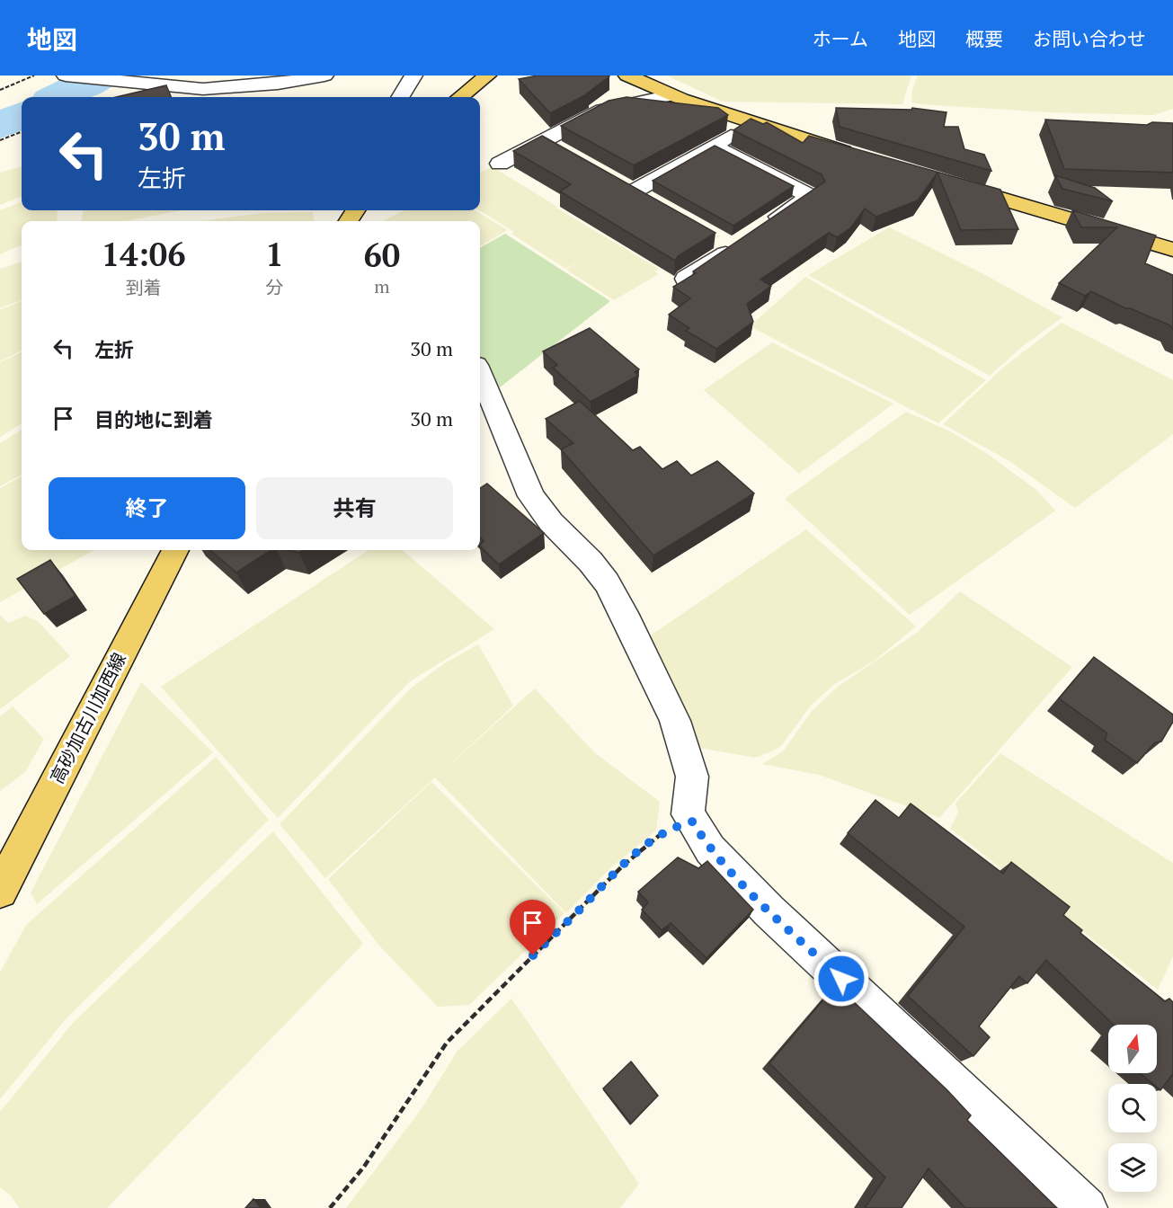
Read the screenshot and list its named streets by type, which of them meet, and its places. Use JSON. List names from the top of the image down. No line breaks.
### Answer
{"streets":{"main road":["高砂加古川加西線"]},"north":"top","page":{"header":"地図","nav":["ホーム","地図","概要","お問い合わせ"],"turn":["30 m","左折"],"eta":["14:06","到着","1","分","60","m"],"list":[{"name":"左折","value":"30 m"},{"name":"目的地に到着","value":"30 m"}],"buttons":["終了","共有"]}}
